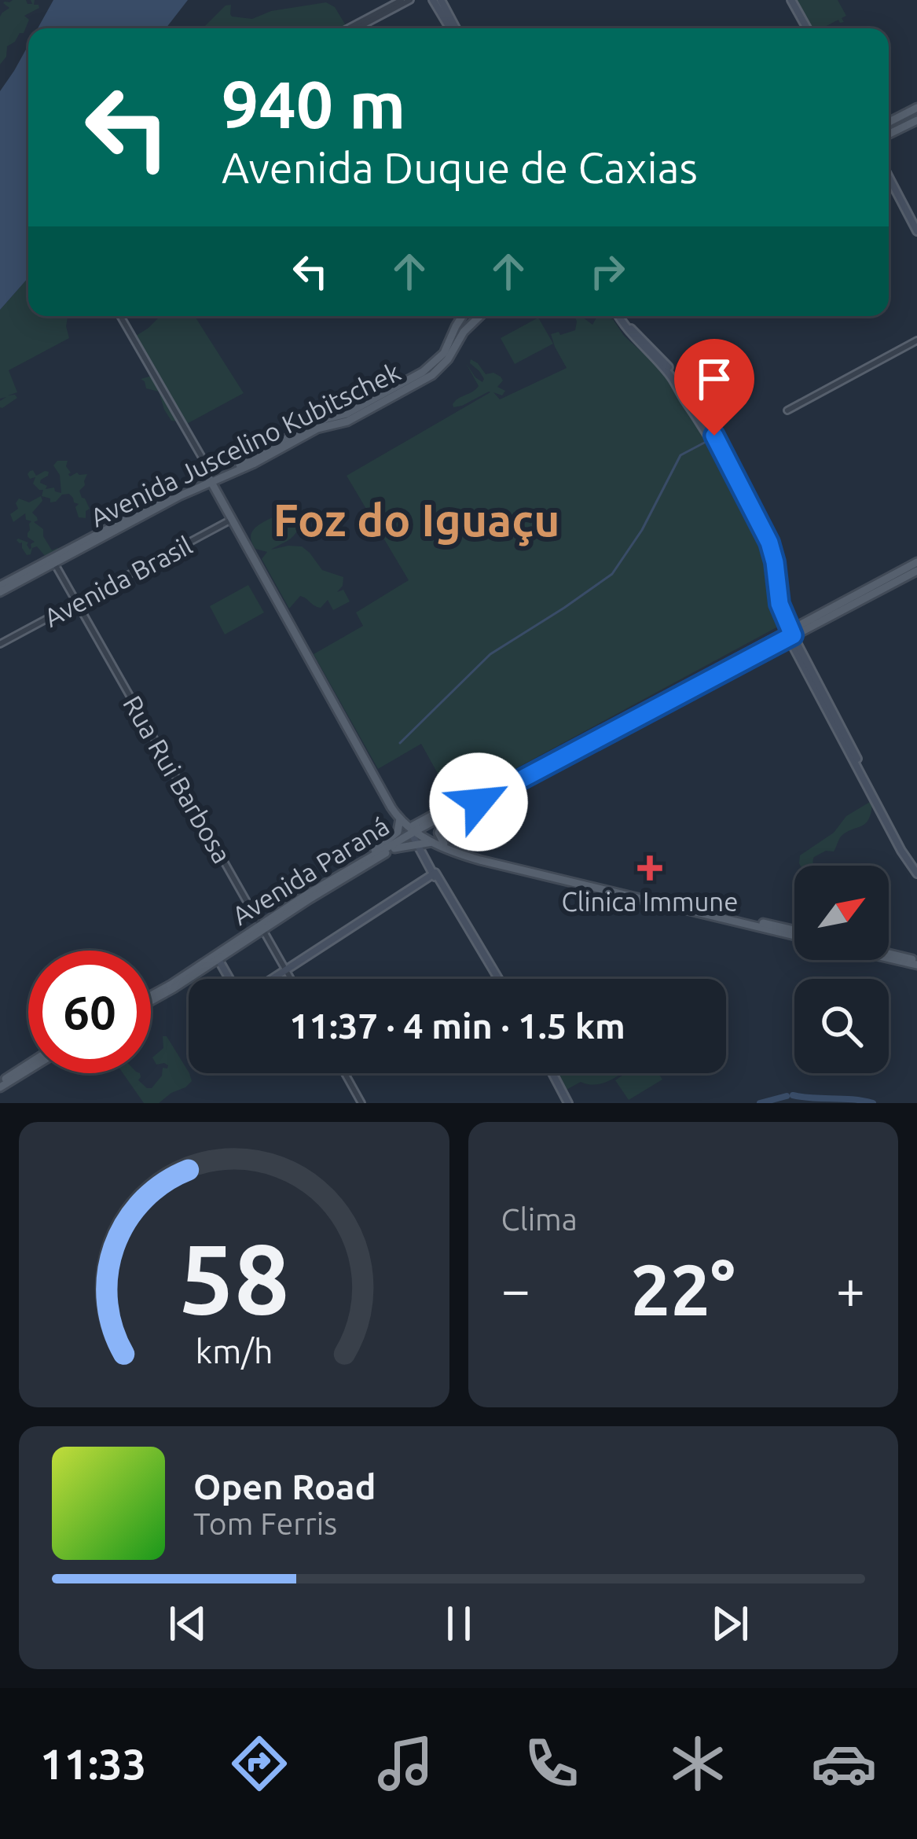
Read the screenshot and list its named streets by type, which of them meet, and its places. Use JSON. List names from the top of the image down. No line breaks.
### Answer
{"streets":{"main road":["Avenida Juscelino Kubitschek","Avenida Paraná"],"street":["Avenida Brasil","Rua Rui Barbosa"]},"crossings":[["Avenida Juscelino Kubitschek","Rua Rui Barbosa"],["Avenida Brasil","Rua Rui Barbosa"],["Rua Rui Barbosa","Avenida Paraná"]],"districts":["Foz do Iguaçu"],"places":{"health":["Clinica Immune"]},"north":"top right","page":{"turn":["940 m","Avenida Duque de Caxias"],"limit":"60","trip":"11:37 · 4 min · 1.5 km","tile":"Clima","heat":["−","22°","+"],"song":["Open Road","Tom Ferris"],"tabs":"11:33","gauge":["58","km/h"]}}
